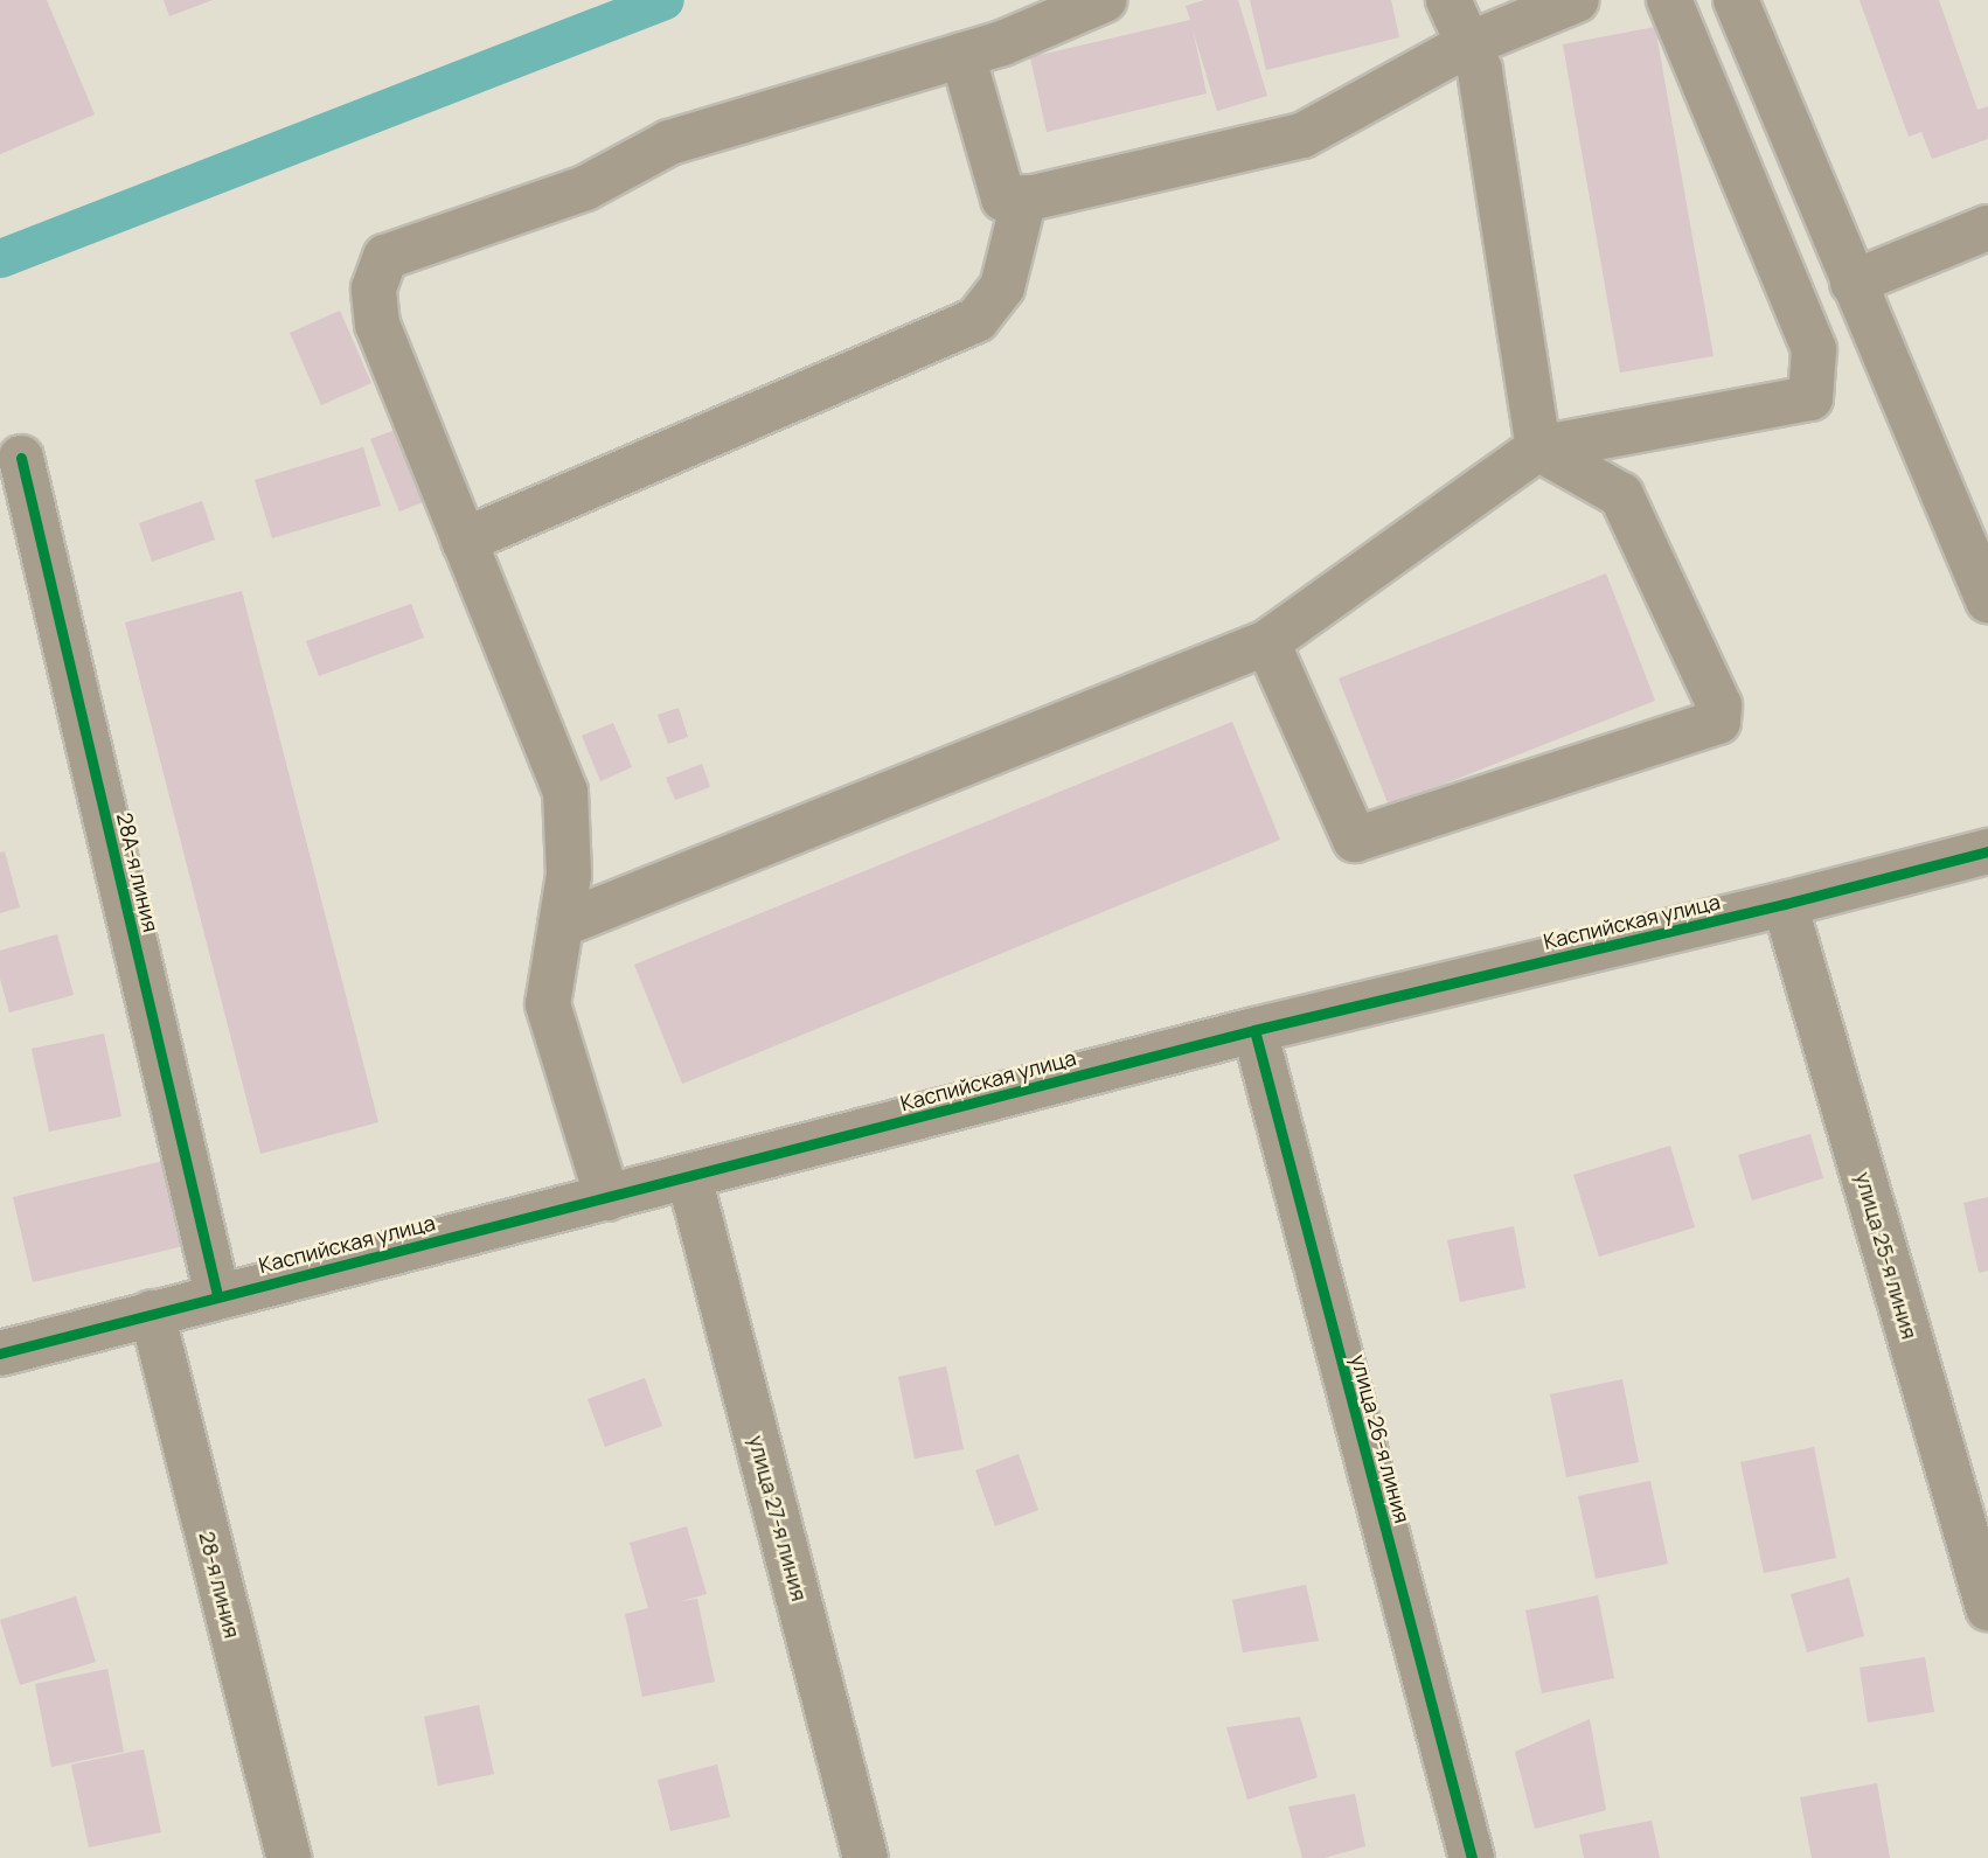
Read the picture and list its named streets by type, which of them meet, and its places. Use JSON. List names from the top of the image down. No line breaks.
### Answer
{"streets":{"street":["28А-я линия","Каспийская улица","улица 25-я линия","улица 26-я линия","улица 27-я линия","28-я линия"]},"crossings":[["28А-я линия","Каспийская улица"],["Каспийская улица","улица 25-я линия"],["Каспийская улица","улица 26-я линия"],["Каспийская улица","улица 27-я линия"],["Каспийская улица","28-я линия"]]}
